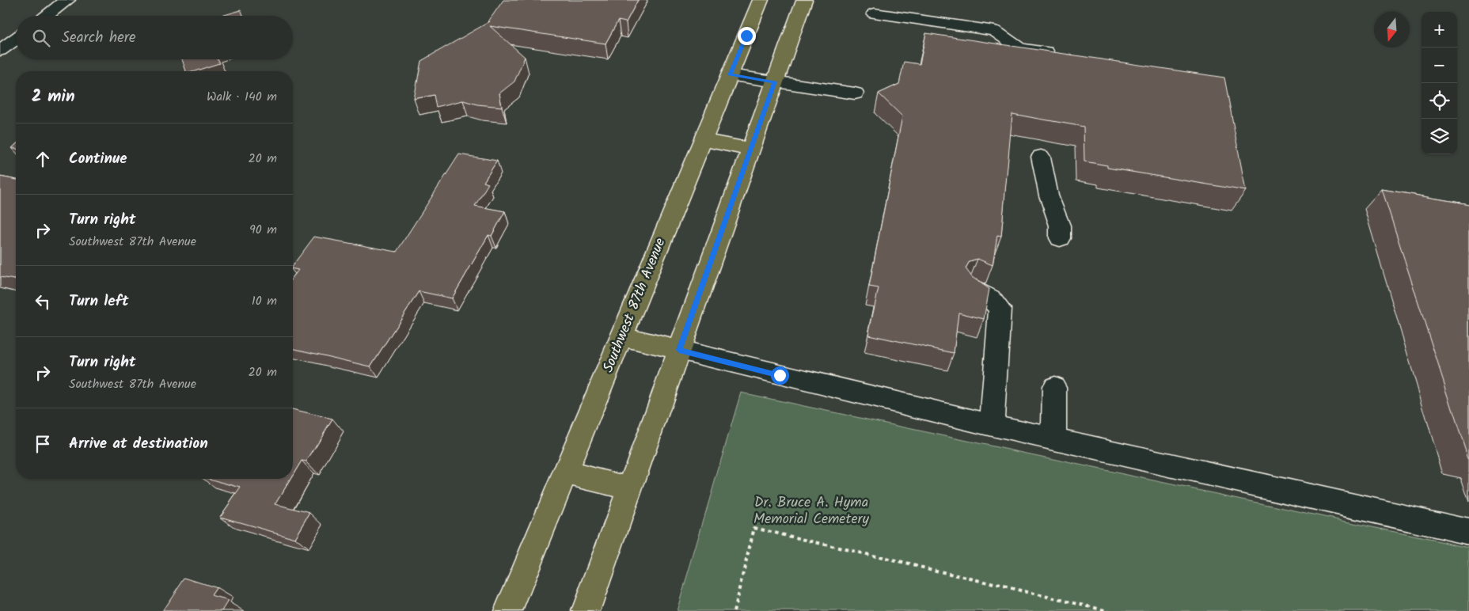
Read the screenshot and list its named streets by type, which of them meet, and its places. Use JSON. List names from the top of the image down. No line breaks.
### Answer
{"streets":{"main road":["Southwest 87th Avenue"]},"parks":["Dr. Bruce A. Hyma Memorial Cemetery"],"north":"bottom","page":{"map_buttons":["+","−"],"search":"Search here","heading":["2 min","Walk · 140 m"],"list":[["Continue","20 m"],["Turn right","Southwest 87th Avenue","90 m"],["Turn left","10 m"],["Turn right","Southwest 87th Avenue","20 m"],"Arrive at destination"]}}
